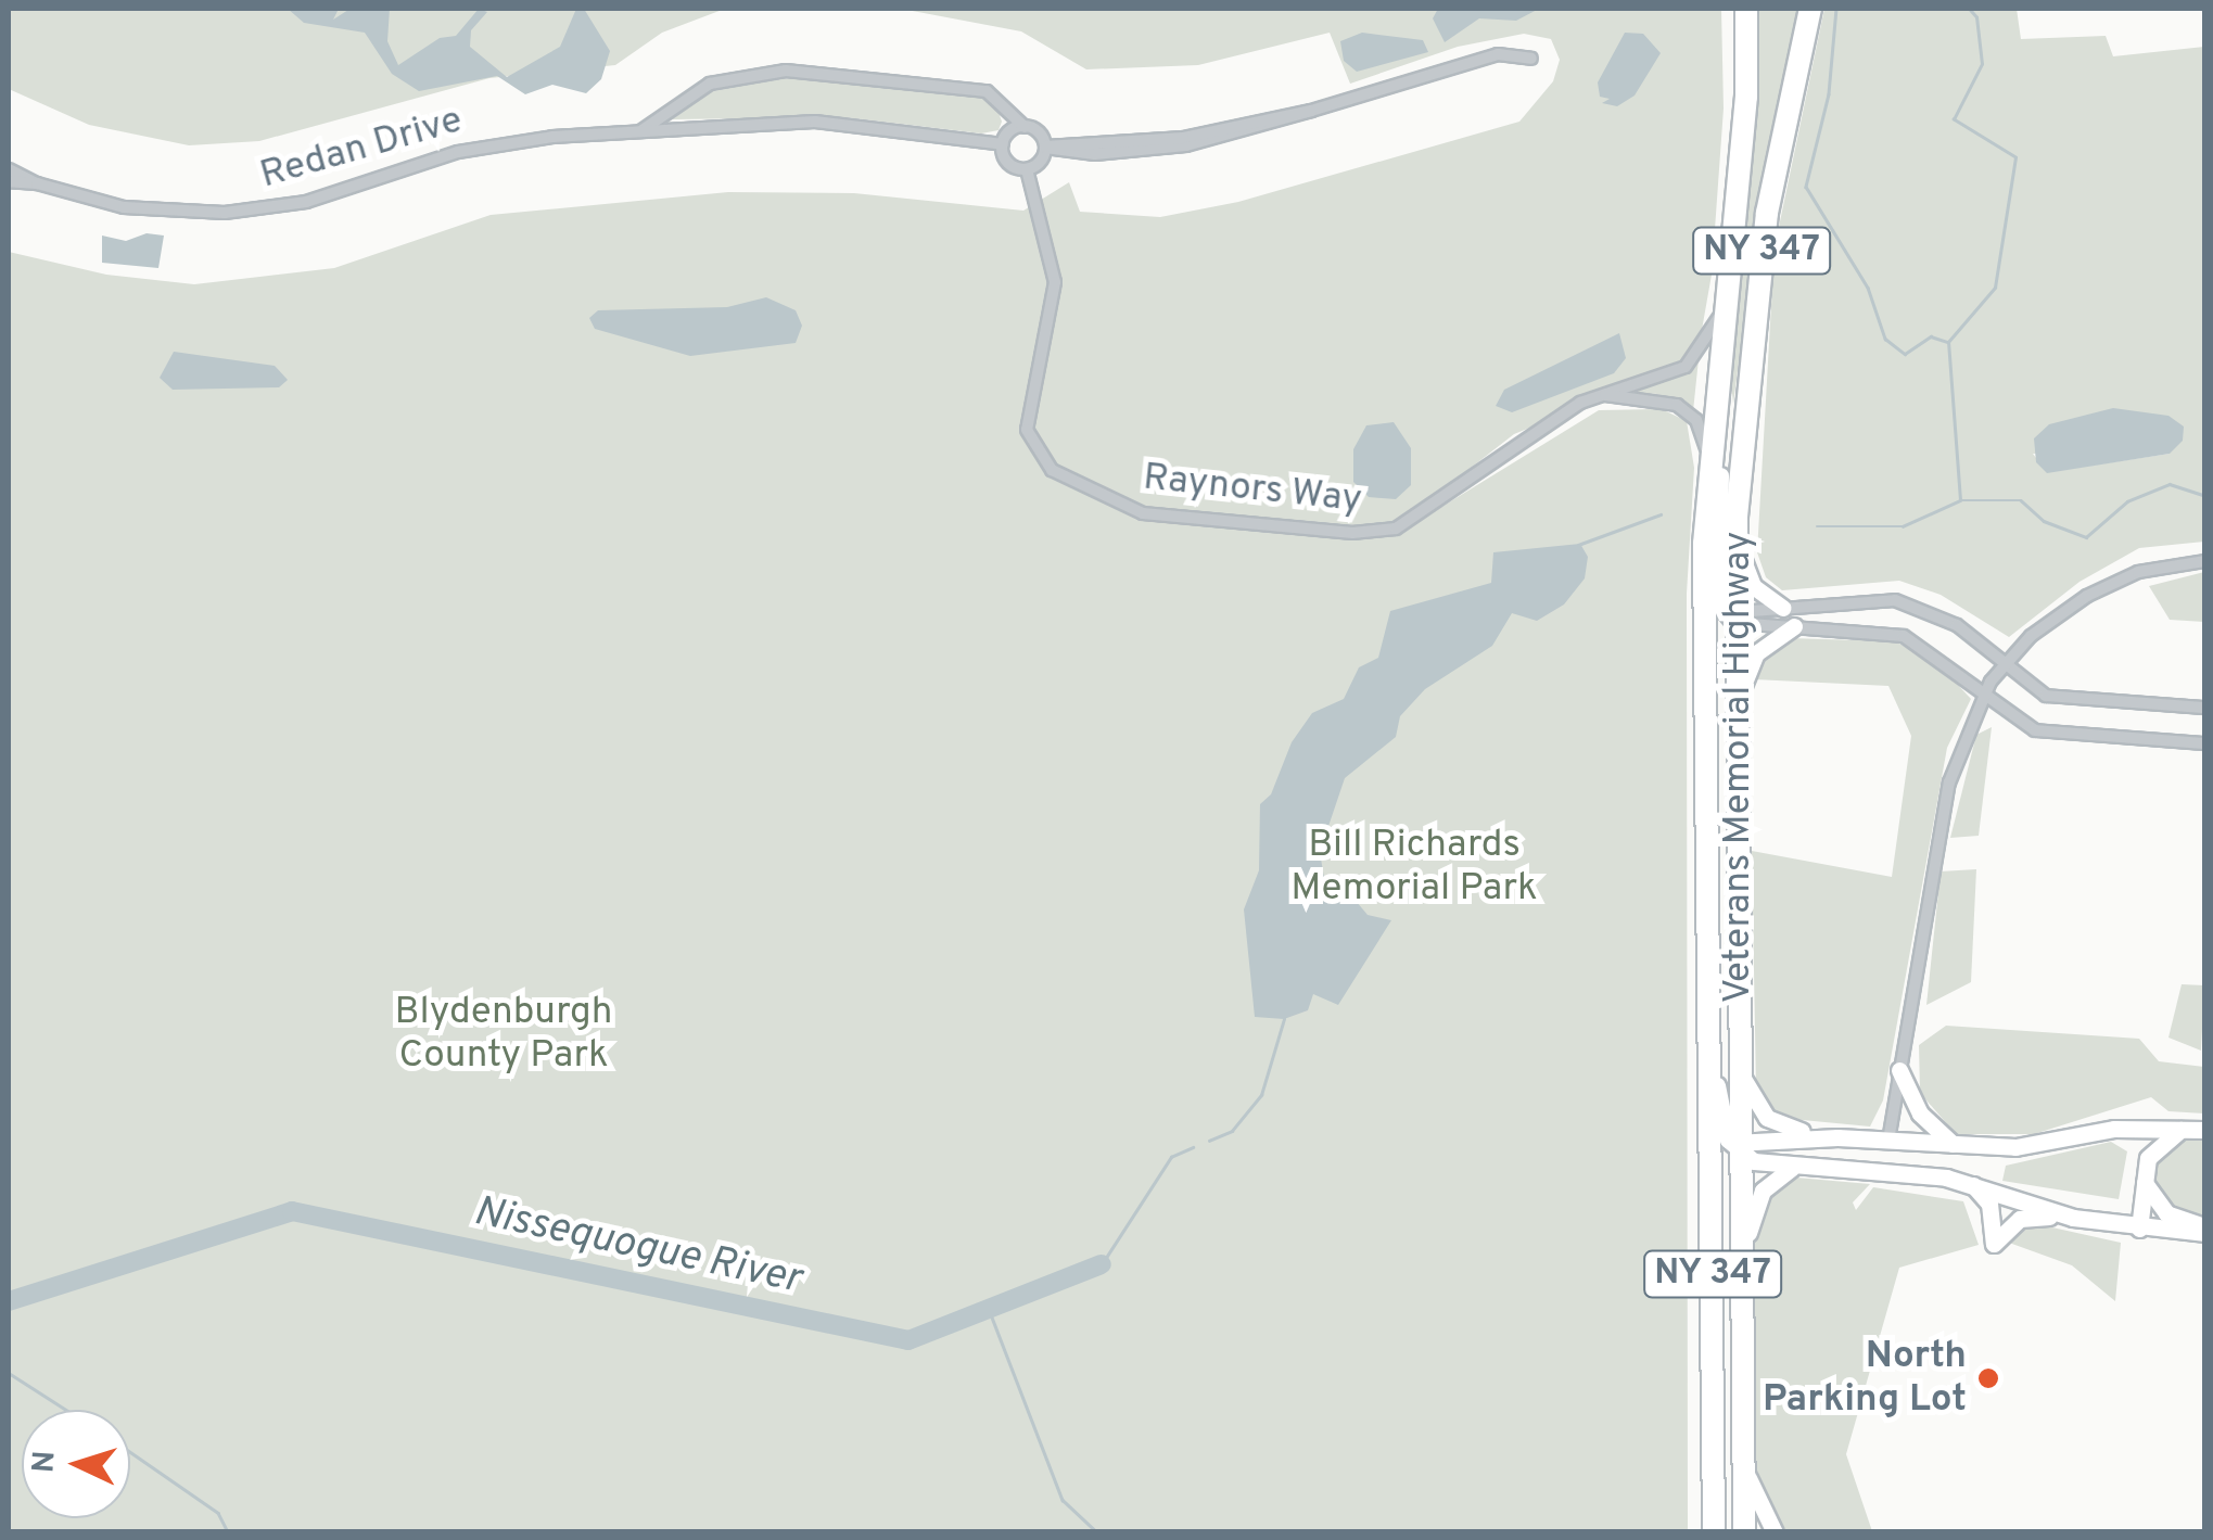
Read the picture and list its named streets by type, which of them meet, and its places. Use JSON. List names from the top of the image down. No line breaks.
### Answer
{"streets":{"highway":["NY 347","Veterans Memorial Highway"],"street":["Redan Drive","Raynors Way"]},"crossings":[["Redan Drive","Raynors Way"],["NY 347","Veterans Memorial Highway"],["Raynors Way","Veterans Memorial Highway"]],"water":["Nissequogue River"],"parks":["Bill Richards Memorial Park","Blydenburgh County Park"],"places":["North Parking Lot"],"north":"left"}
